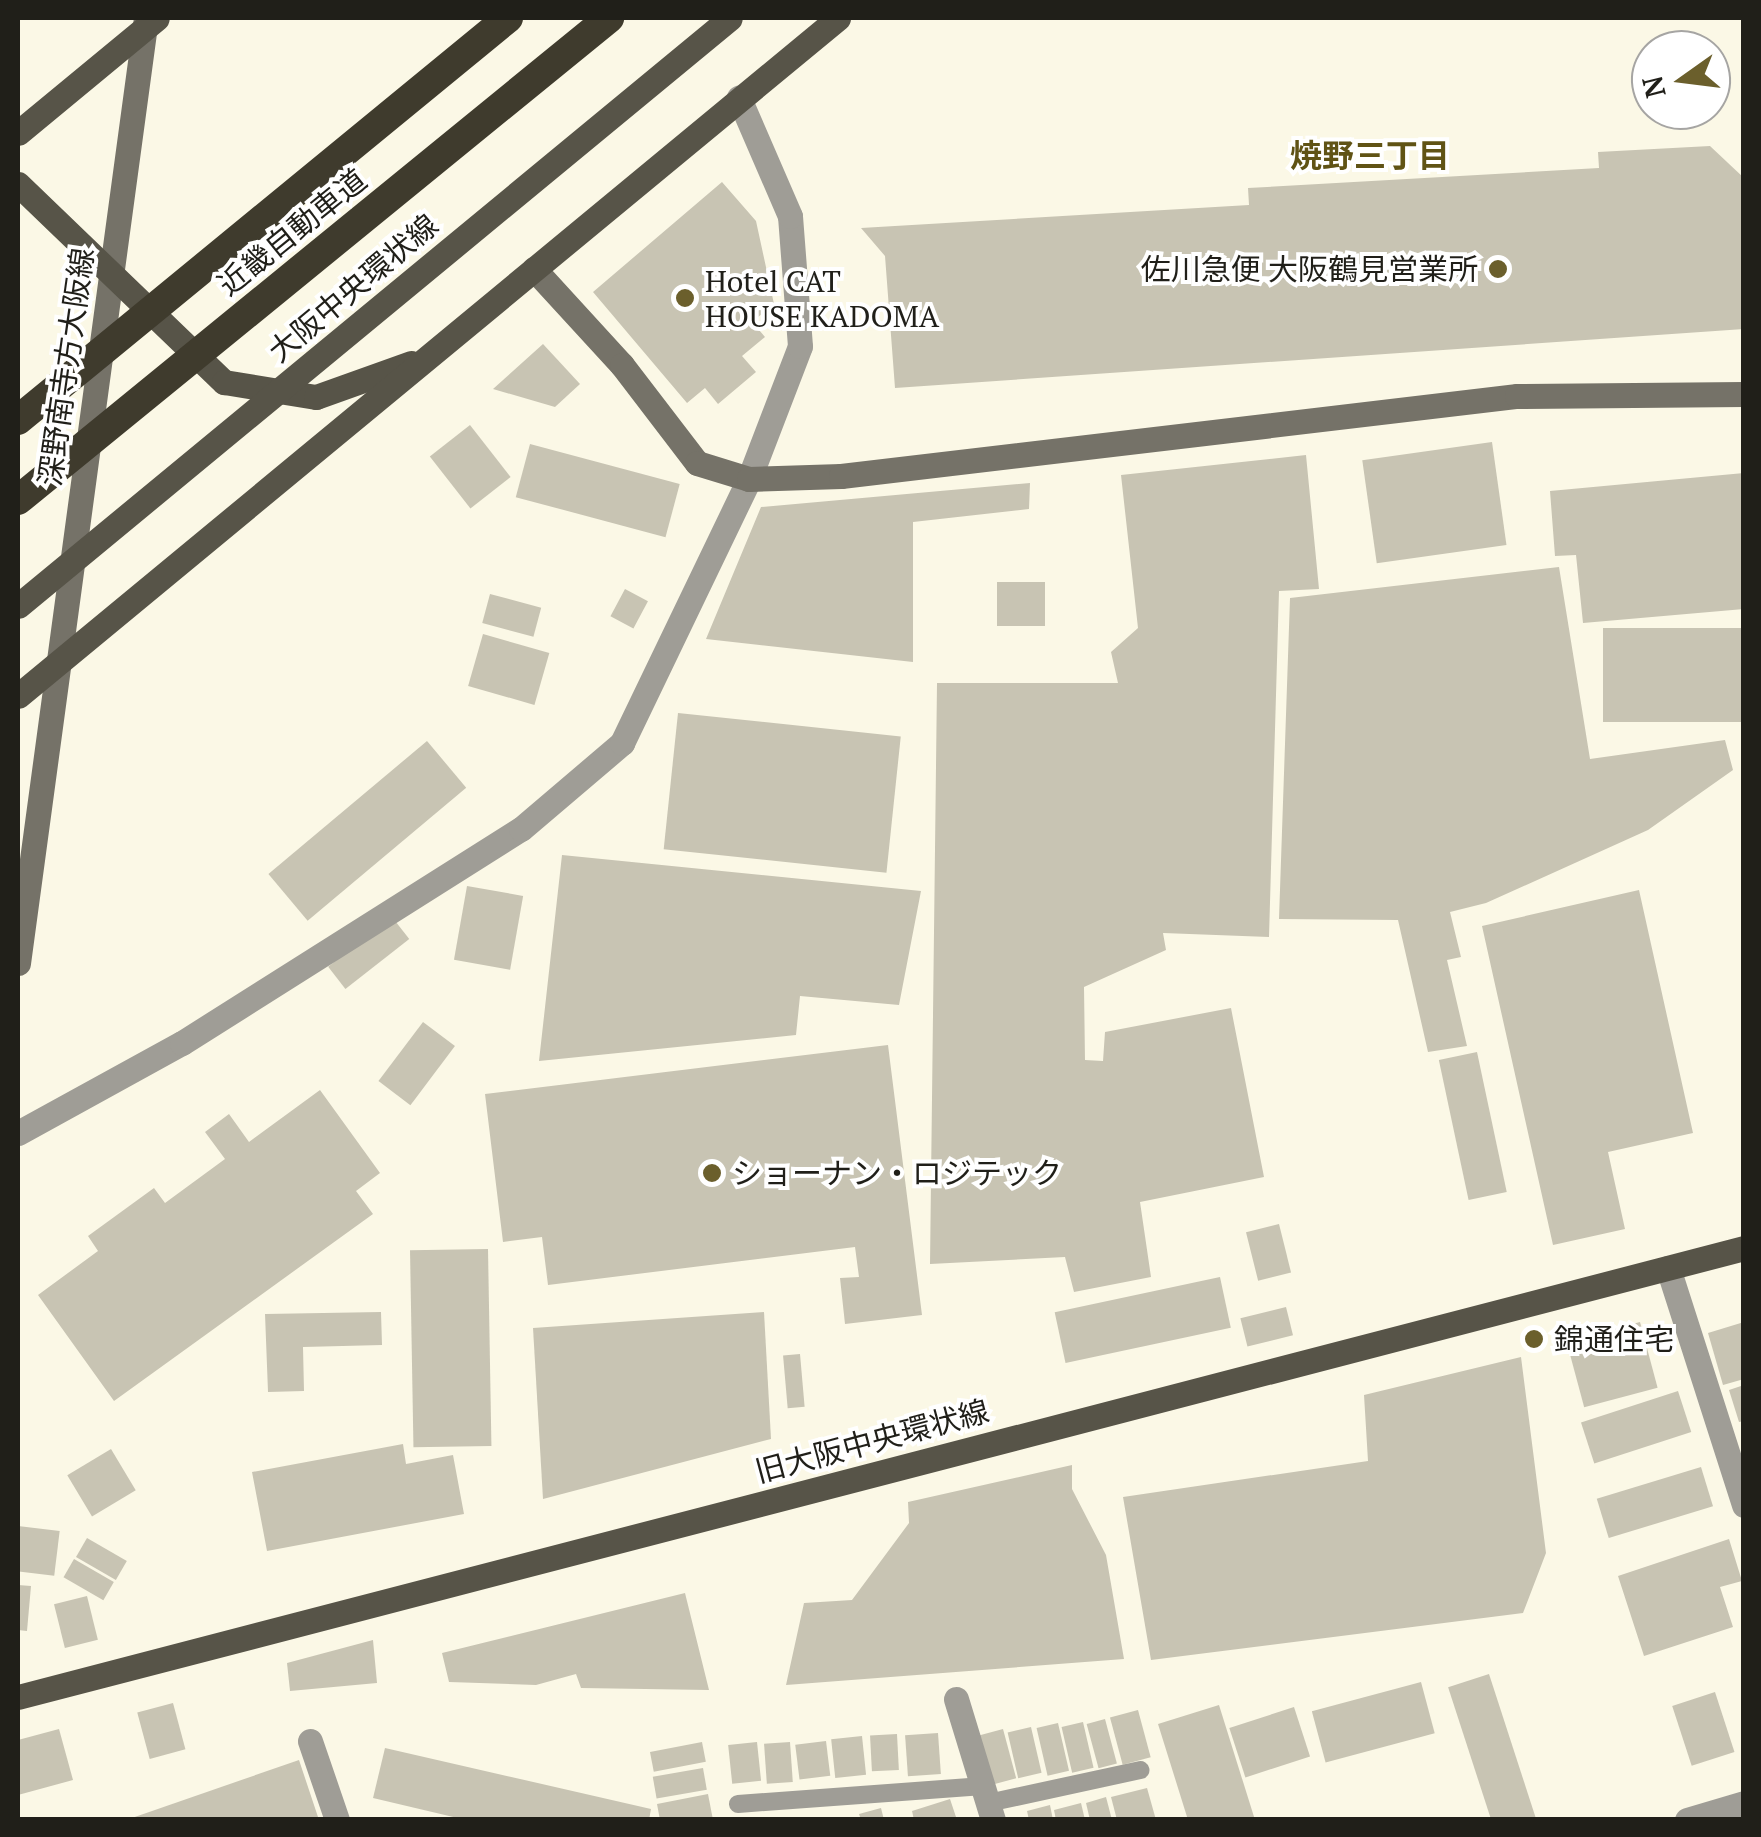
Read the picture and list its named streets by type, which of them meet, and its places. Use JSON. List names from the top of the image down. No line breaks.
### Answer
{"streets":{"highway":["近畿自動車道"],"main road":["大阪中央環状線","旧大阪中央環状線"],"street":["深野南寺方大阪線"]},"districts":["焼野三丁目"],"places":["佐川急便 大阪鶴見営業所","Hotel CAT HOUSE KADOMA","ショーナン・ロジテック","錦通住宅"],"north":"left"}
